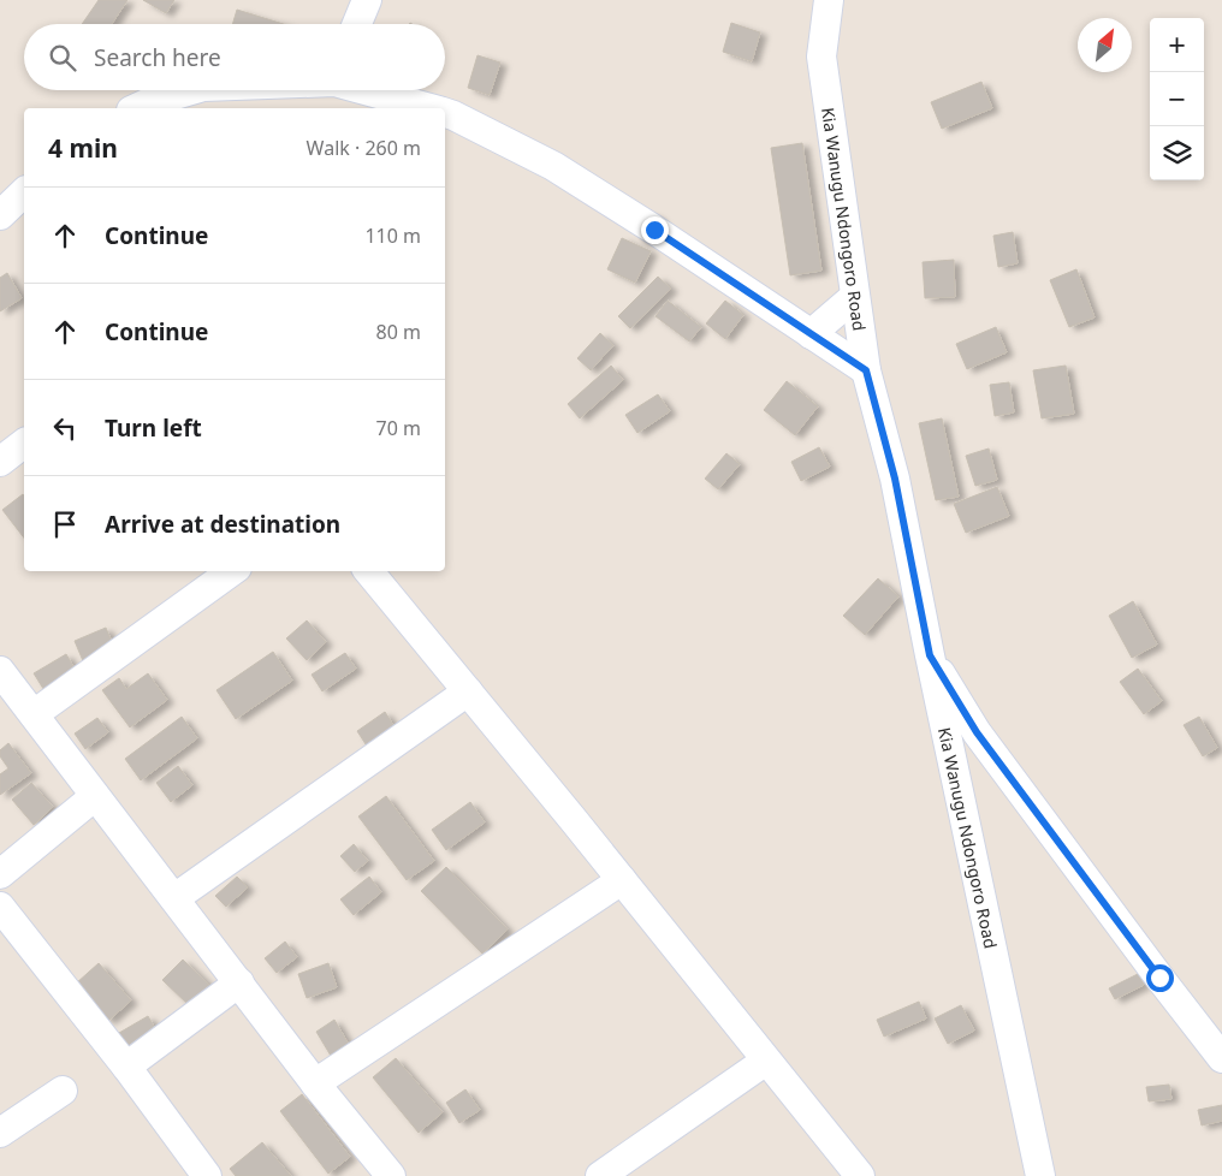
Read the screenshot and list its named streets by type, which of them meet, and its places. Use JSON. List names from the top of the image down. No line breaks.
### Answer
{"streets":{"street":["Kia Wanugu Ndongoro Road"]},"north":"top right","page":{"map_buttons":["+","−"],"search":"Search here","heading":["4 min","Walk · 260 m"],"list":[["Continue","110 m"],["Continue","80 m"],["Turn left","70 m"],"Arrive at destination"]}}
